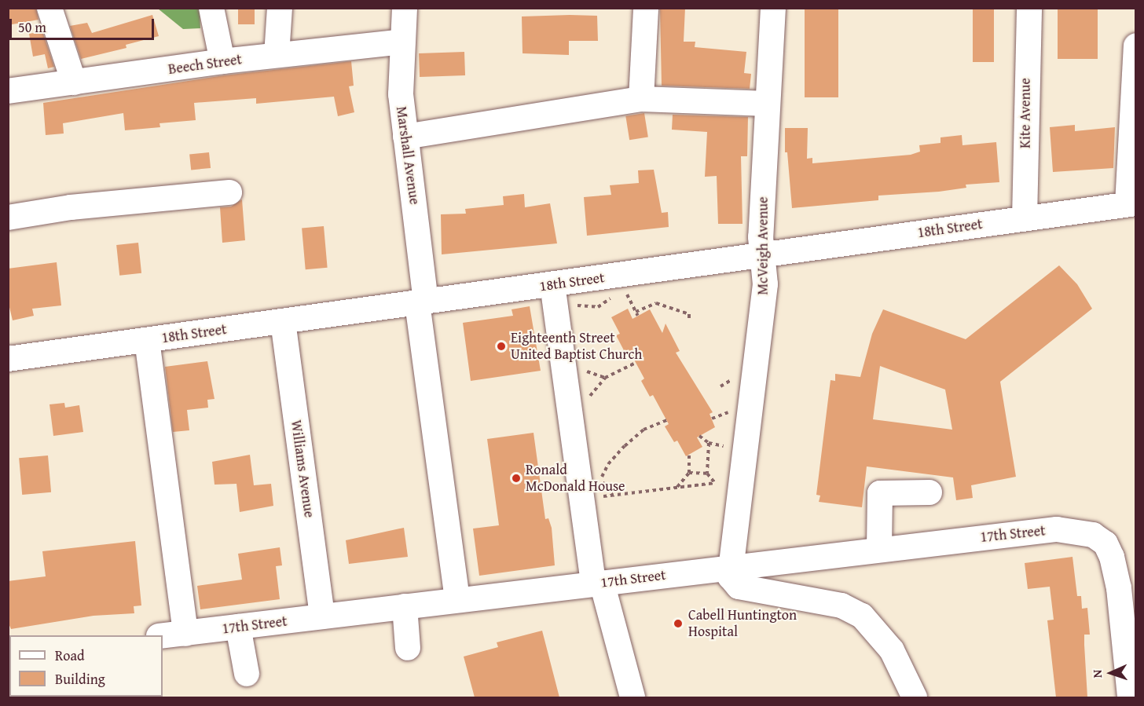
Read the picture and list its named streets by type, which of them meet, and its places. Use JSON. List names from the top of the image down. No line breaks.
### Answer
{"streets":{"street":["Beech Street","Kite Avenue","Marshall Avenue","18th Street","McVeigh Avenue","Williams Avenue","17th Street"]},"crossings":[["Beech Street","Marshall Avenue"],["Kite Avenue","18th Street"],["Marshall Avenue","18th Street"],["Marshall Avenue","17th Street"],["18th Street","McVeigh Avenue"],["18th Street","Williams Avenue"],["McVeigh Avenue","17th Street"],["Williams Avenue","17th Street"]],"places":["Eighteenth Street United Baptist Church","Ronald McDonald House","Cabell Huntington Hospital"],"legend":["Road","Building"],"scale_bar":"50 m","north":"left"}
